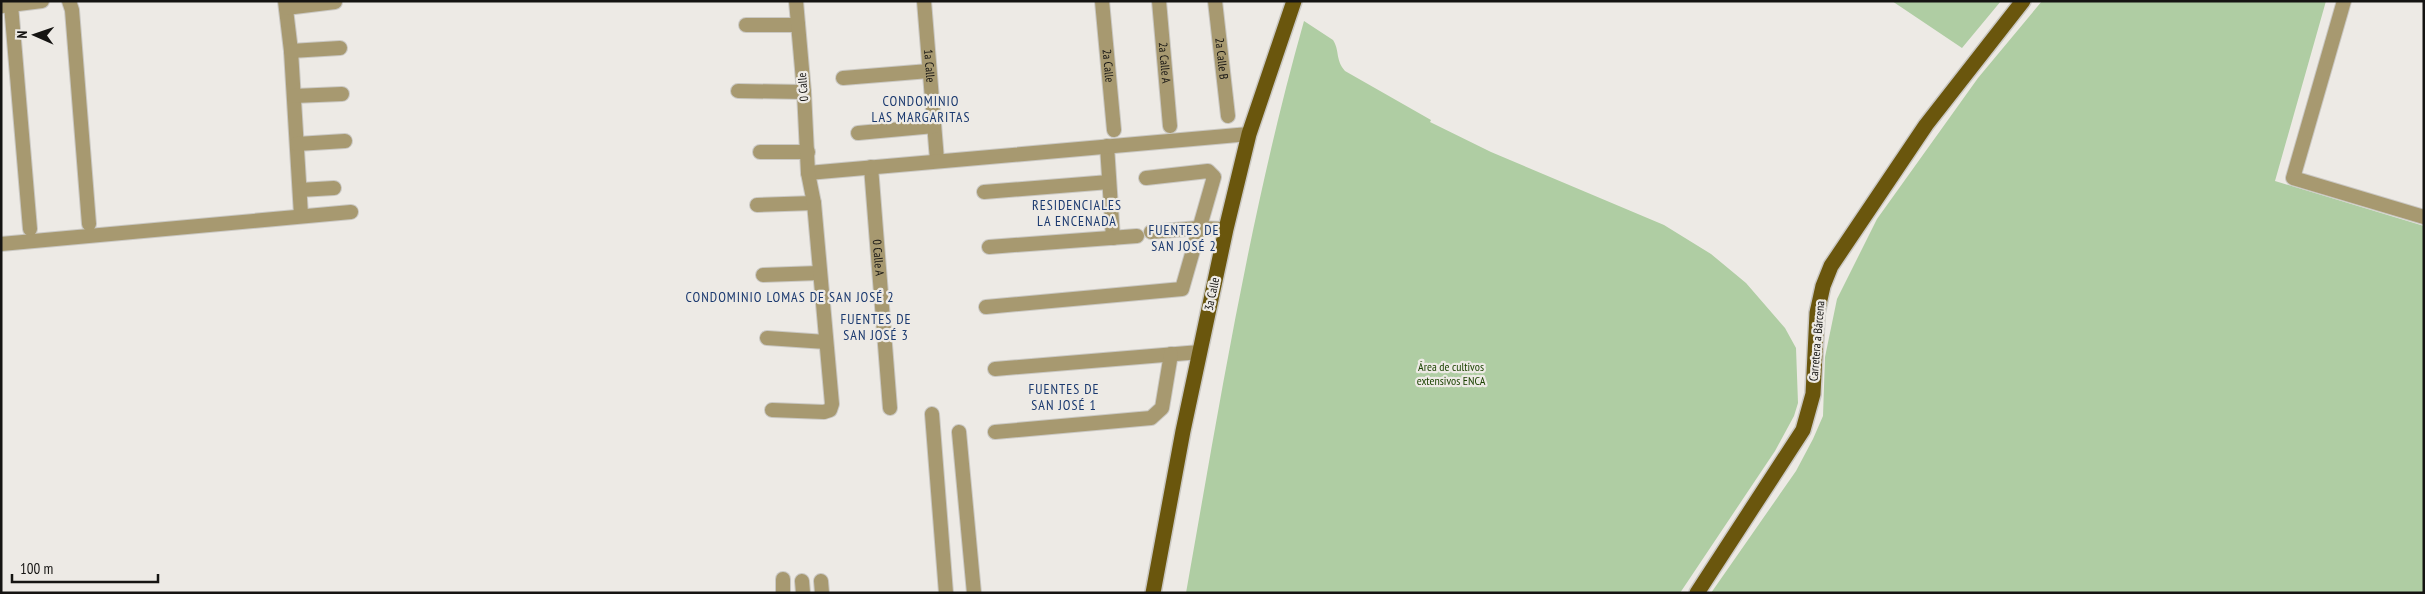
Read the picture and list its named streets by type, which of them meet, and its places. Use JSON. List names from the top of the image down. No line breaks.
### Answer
{"streets":{"main road":["3a Calle","Carretera a Bárcena"],"street":["2a Calle B","2a Calle A","1a Calle","2a Calle","0 Calle","0 Calle A"]},"districts":["CONDOMINIO LAS MARGARITAS","RESIDENCIALES LA ENCENADA","FUENTES DE SAN JOSÉ 2","CONDOMINIO LOMAS DE SAN JOSÉ 2","FUENTES DE SAN JOSÉ 3","FUENTES DE SAN JOSÉ 1"],"parks":["Área de cultivos extensivos ENCA"],"scale_bar":"100 m","north":"left"}
